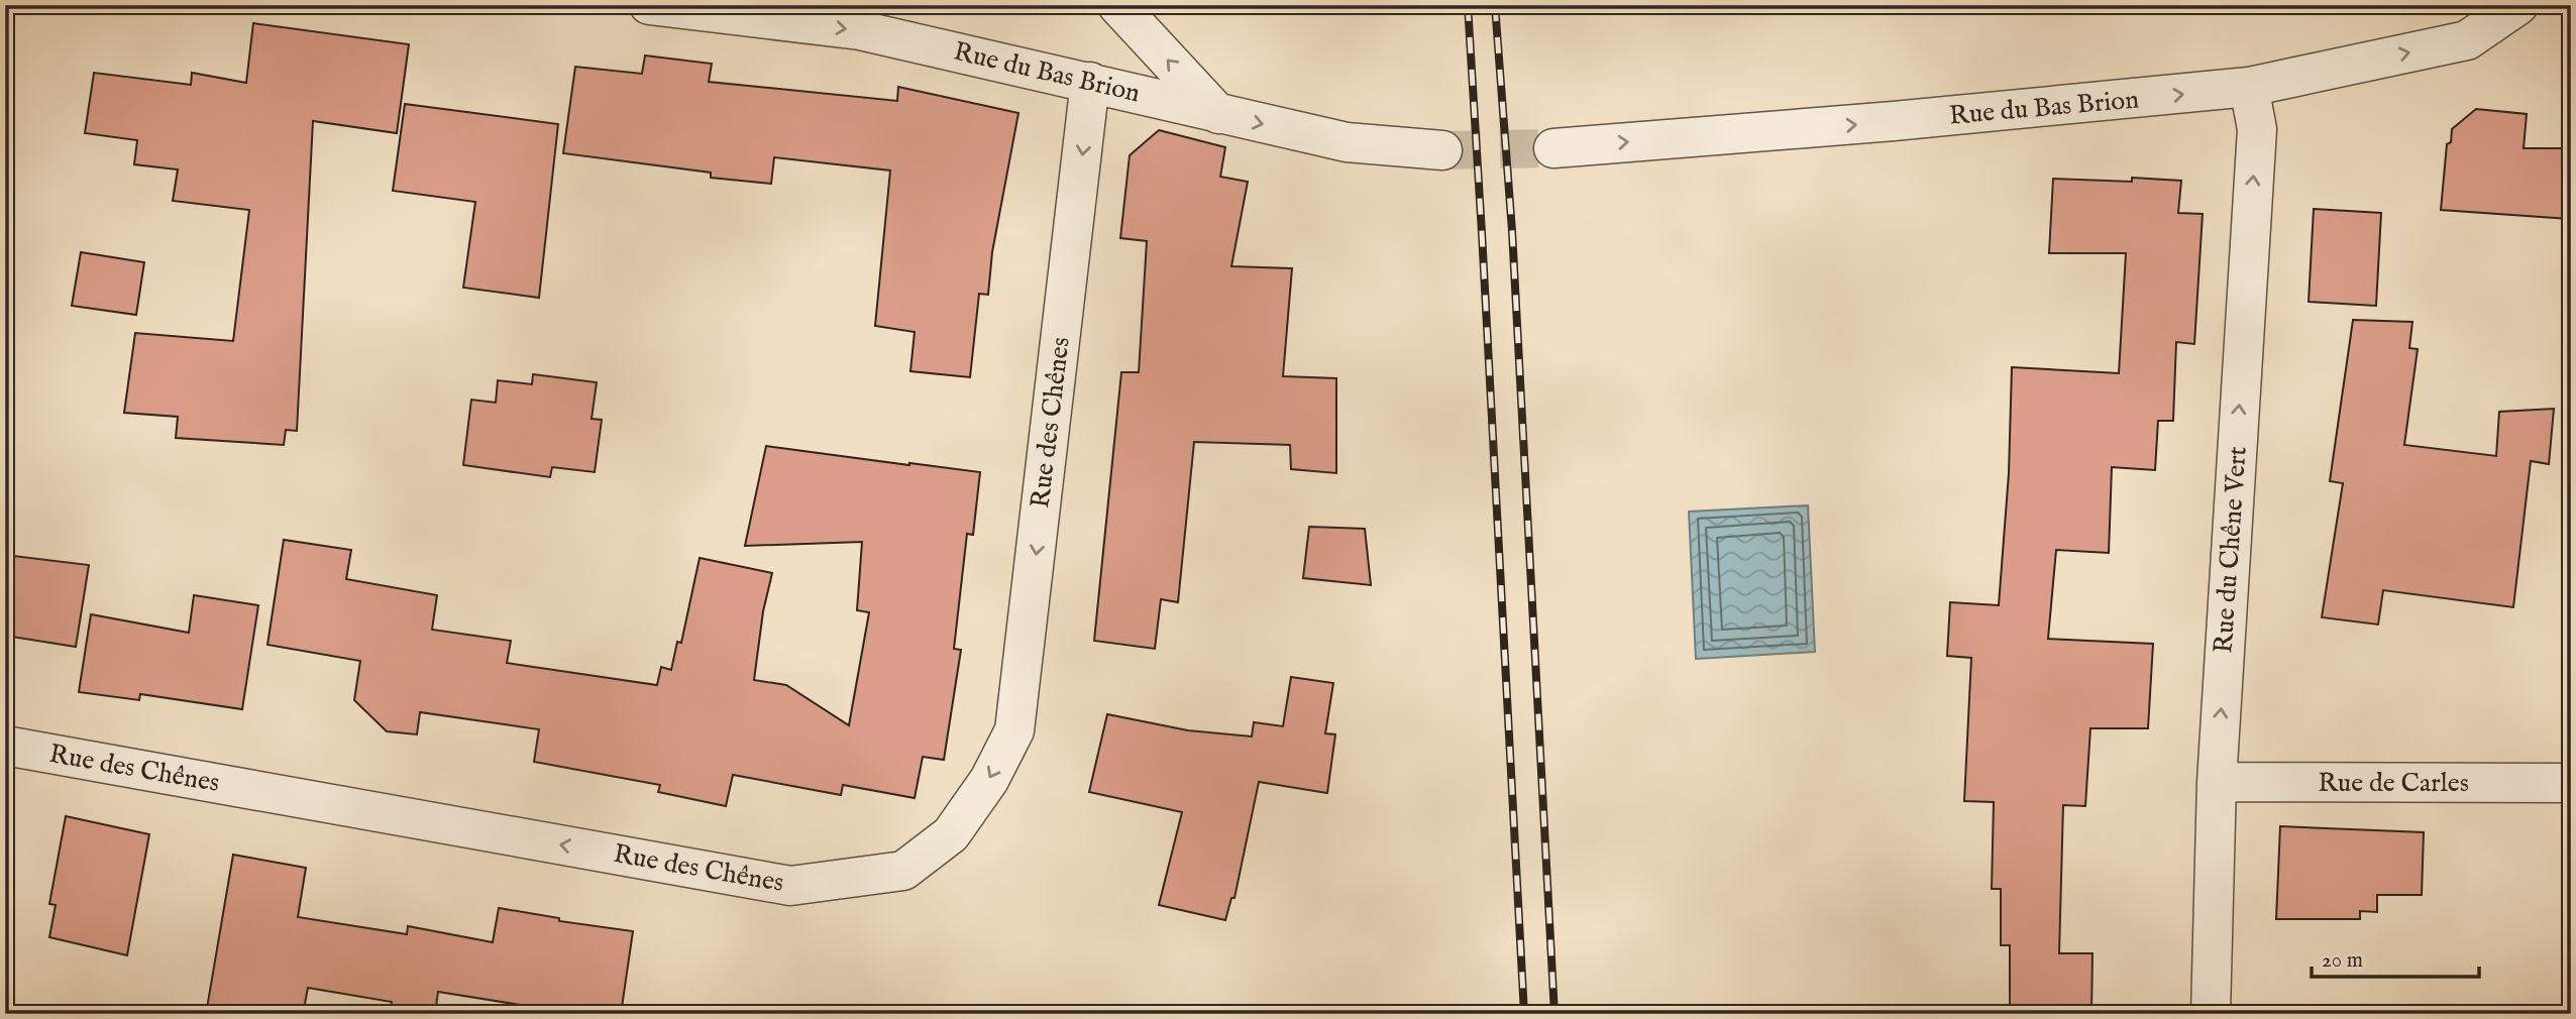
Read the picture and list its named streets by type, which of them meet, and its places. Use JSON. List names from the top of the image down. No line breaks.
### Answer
{"streets":{"street":["Rue du Bas Brion","Rue des Chênes","Rue du Chêne Vert","Rue de Carles"]},"crossings":[["Rue du Bas Brion","Rue des Chênes"],["Rue du Bas Brion","Rue du Chêne Vert"],["Rue du Chêne Vert","Rue de Carles"]],"one_way":["Rue du Bas Brion","Rue du Chêne Vert"],"scale_bar":"20 m"}
